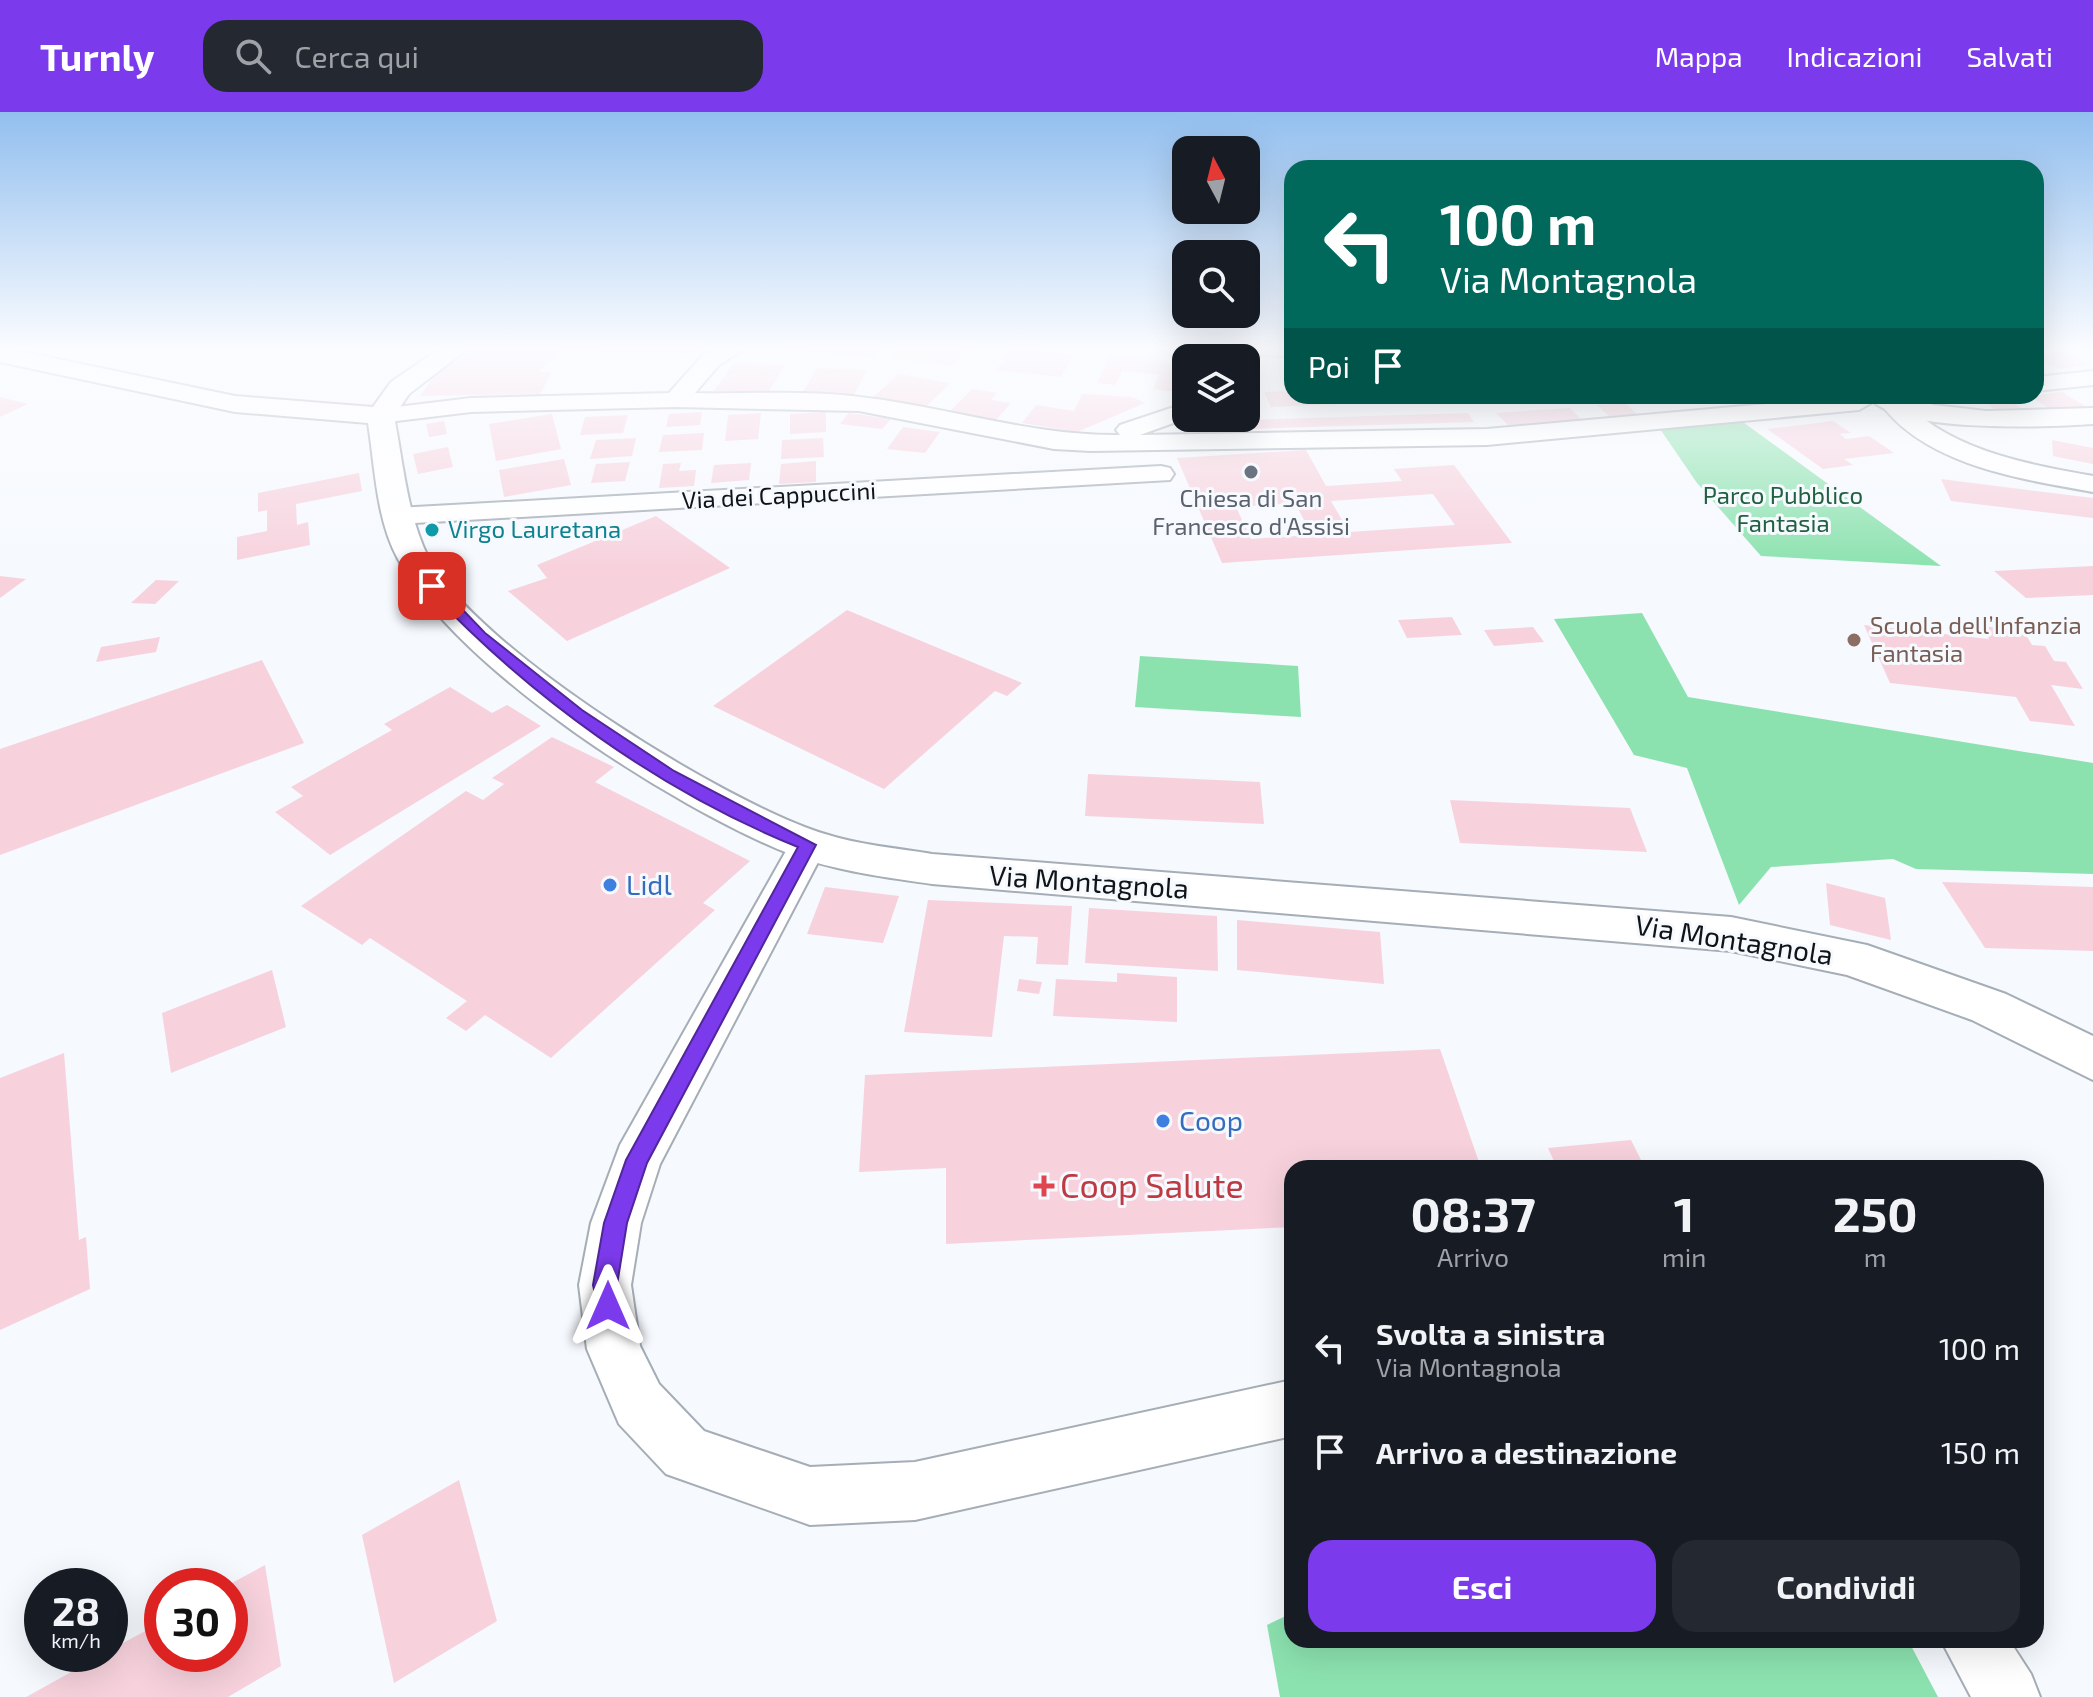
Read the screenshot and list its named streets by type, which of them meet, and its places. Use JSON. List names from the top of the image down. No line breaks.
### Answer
{"streets":{"main road":["Via Montagnola"],"street":["Via dei Cappuccini"]},"crossings":[["Via dei Cappuccini","Via Montagnola"]],"parks":["Parco Pubblico Fantasia"],"places":{"other":["Chiesa di San Francesco d'Assisi","Virgo Lauretana","Scuola dell’Infanzia Fantasia","Lidl","Coop"],"health":["Coop Salute"]},"north":"top","page":{"header":"Turnly","search":"Cerca qui","nav":["Mappa","Indicazioni","Salvati"],"turn":["100 m","Via Montagnola"],"then":"Poi","eta":["08:37","Arrivo","1","min","250","m"],"list":[{"name":"Svolta a sinistra","note":"Via Montagnola","value":"100 m"},{"name":"Arrivo a destinazione","value":"150 m"}],"buttons":["Esci","Condividi"],"speed":"28 km/h","limit":"30"}}
